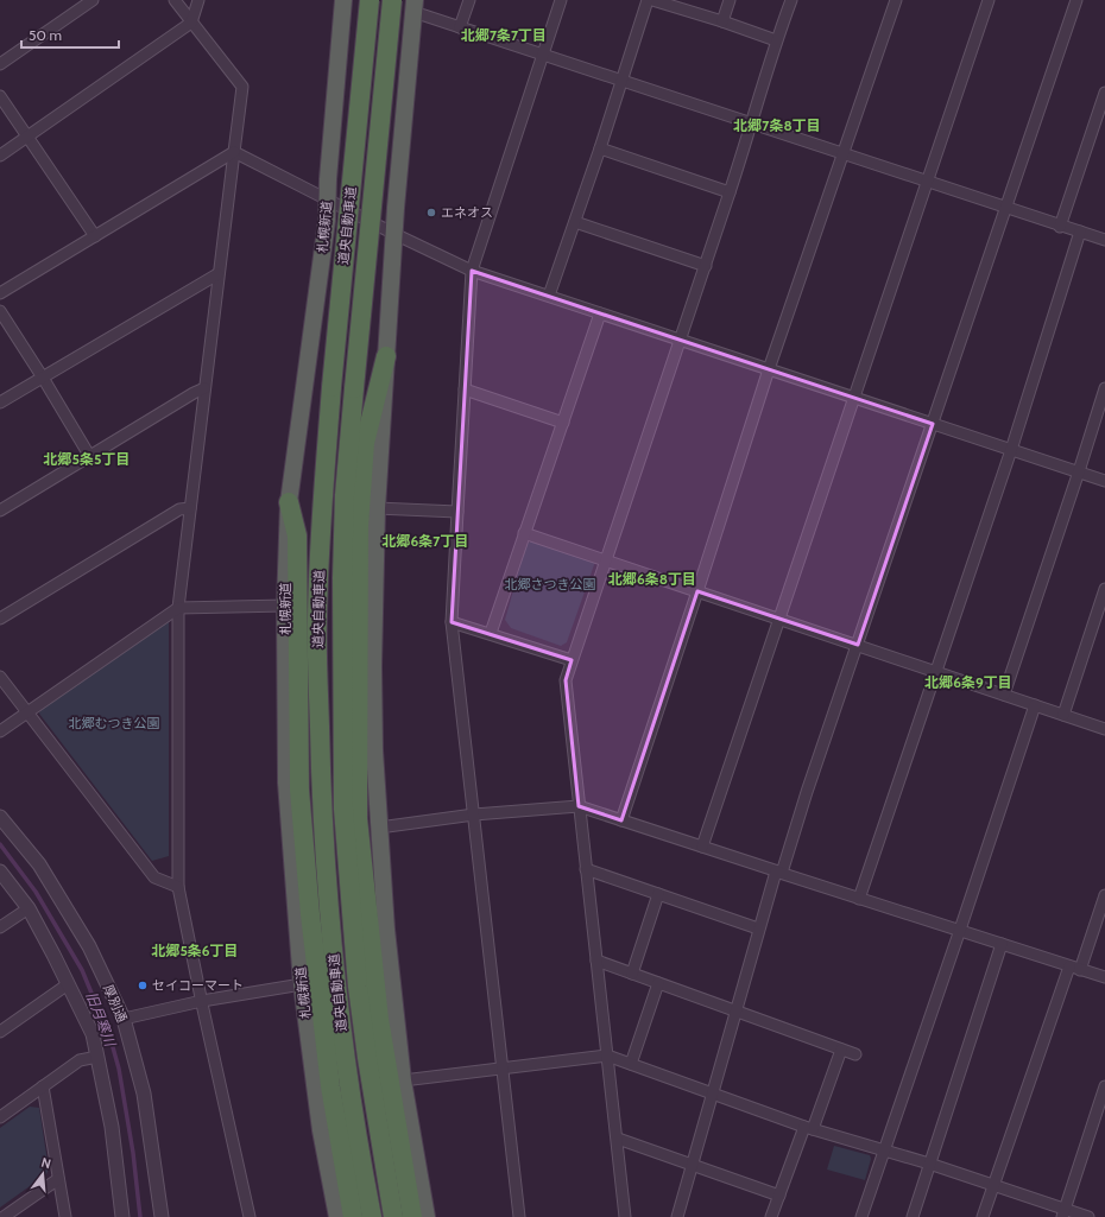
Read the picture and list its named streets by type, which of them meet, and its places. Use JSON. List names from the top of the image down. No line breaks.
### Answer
{"streets":{"highway":["道央自動車道","札幌新道"],"street":["厚別通"]},"districts":["北郷7条7丁目","北郷7条8丁目","北郷5条5丁目","北郷6条7丁目","北郷6条8丁目","北郷6条9丁目","北郷5条6丁目"],"water":["旧月寒川"],"parks":["北郷さつき公園","北郷むつき公園"],"places":["エネオス","セイコーマート"],"scale_bar":"50 m","north":"top"}
